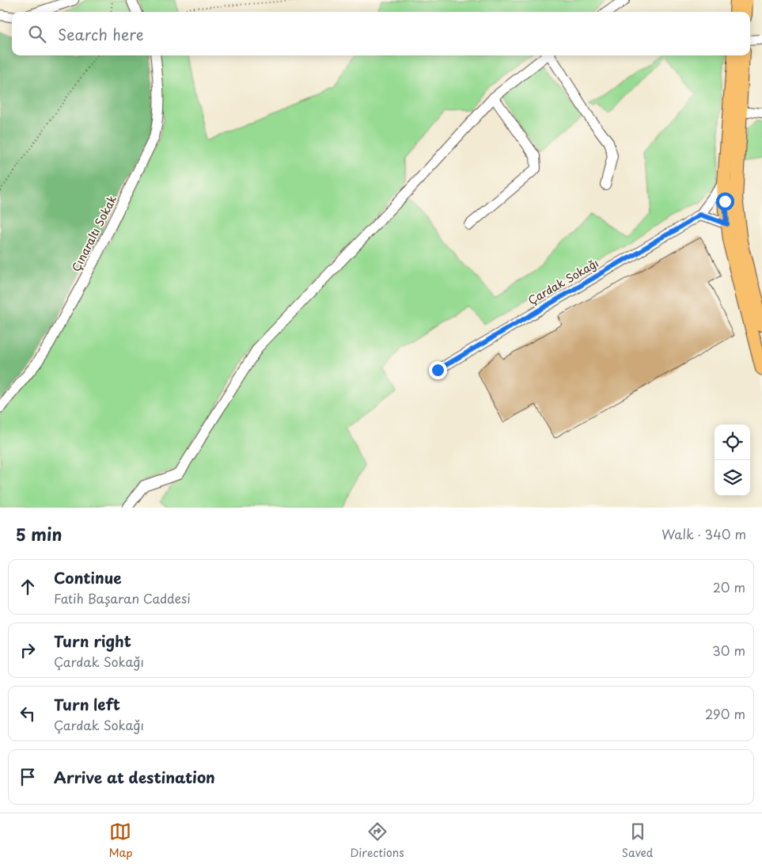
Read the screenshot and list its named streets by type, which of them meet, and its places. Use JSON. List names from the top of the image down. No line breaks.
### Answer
{"streets":{"street":["Çınaraltı Sokak","Çardak Sokağı"]},"page":{"search":"Search here","heading":["5 min","Walk · 340 m"],"list":[["Continue","Fatih Başaran Caddesi","20 m"],["Turn right","Çardak Sokağı","30 m"],["Turn left","Çardak Sokağı","290 m"],"Arrive at destination"],"nav":["Map","Directions","Saved"]}}
